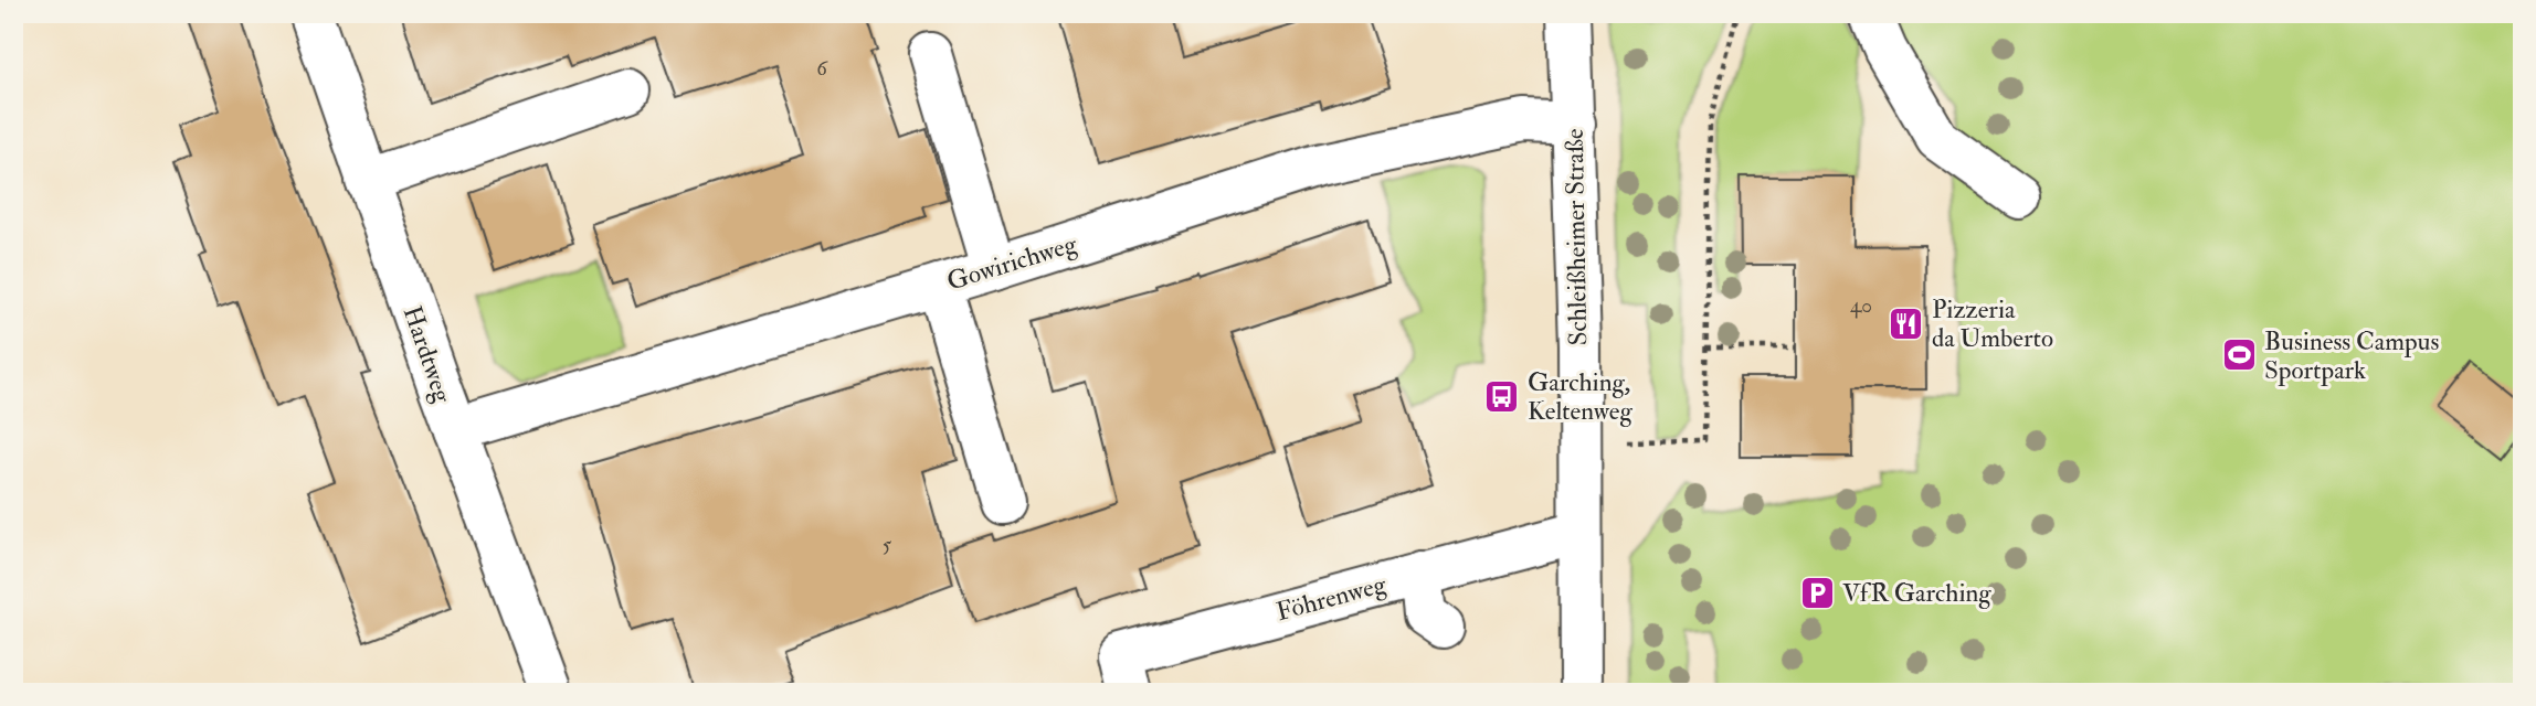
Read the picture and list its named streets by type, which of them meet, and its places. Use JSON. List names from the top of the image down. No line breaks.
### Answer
{"streets":{"street":["Schleißheimer Straße","Gowirichweg","Hardtweg","Föhrenweg"]},"crossings":[["Schleißheimer Straße","Gowirichweg"],["Schleißheimer Straße","Föhrenweg"],["Gowirichweg","Hardtweg"]],"places":{"restaurant":["Pizzeria da Umberto"],"sports":["Business Campus Sportpark"],"bus stop":["Garching, Keltenweg"],"parking":["VfR Garching"]},"house_numbers":["6","40","5"]}
